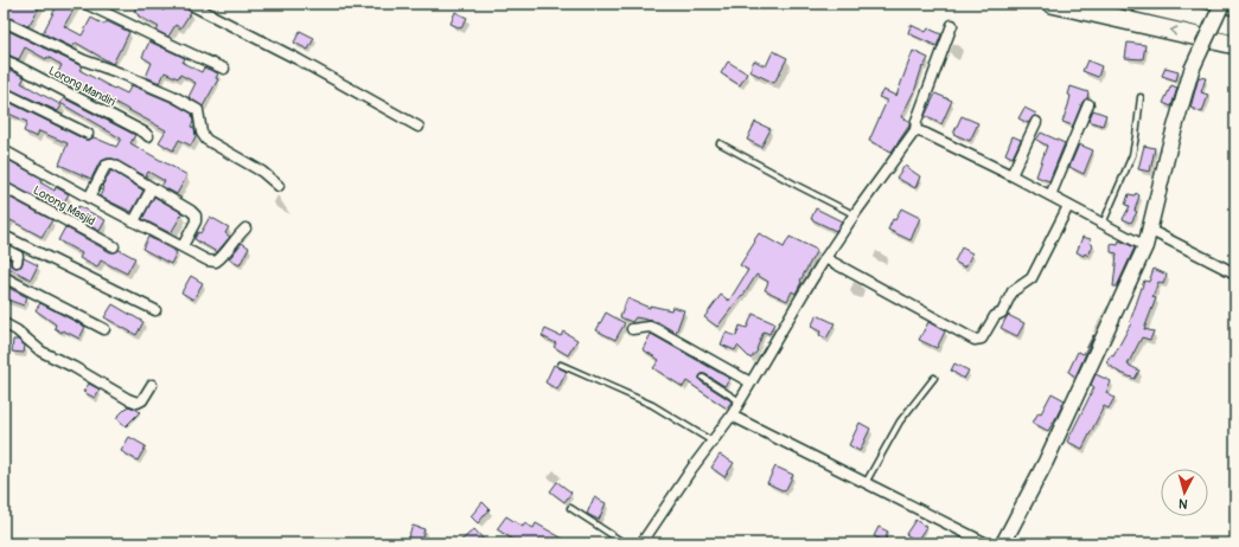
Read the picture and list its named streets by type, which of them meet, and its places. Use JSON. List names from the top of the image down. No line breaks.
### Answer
{"streets":{"street":["Lorong Mandiri","Lorong Masjid"]},"north":"bottom"}
